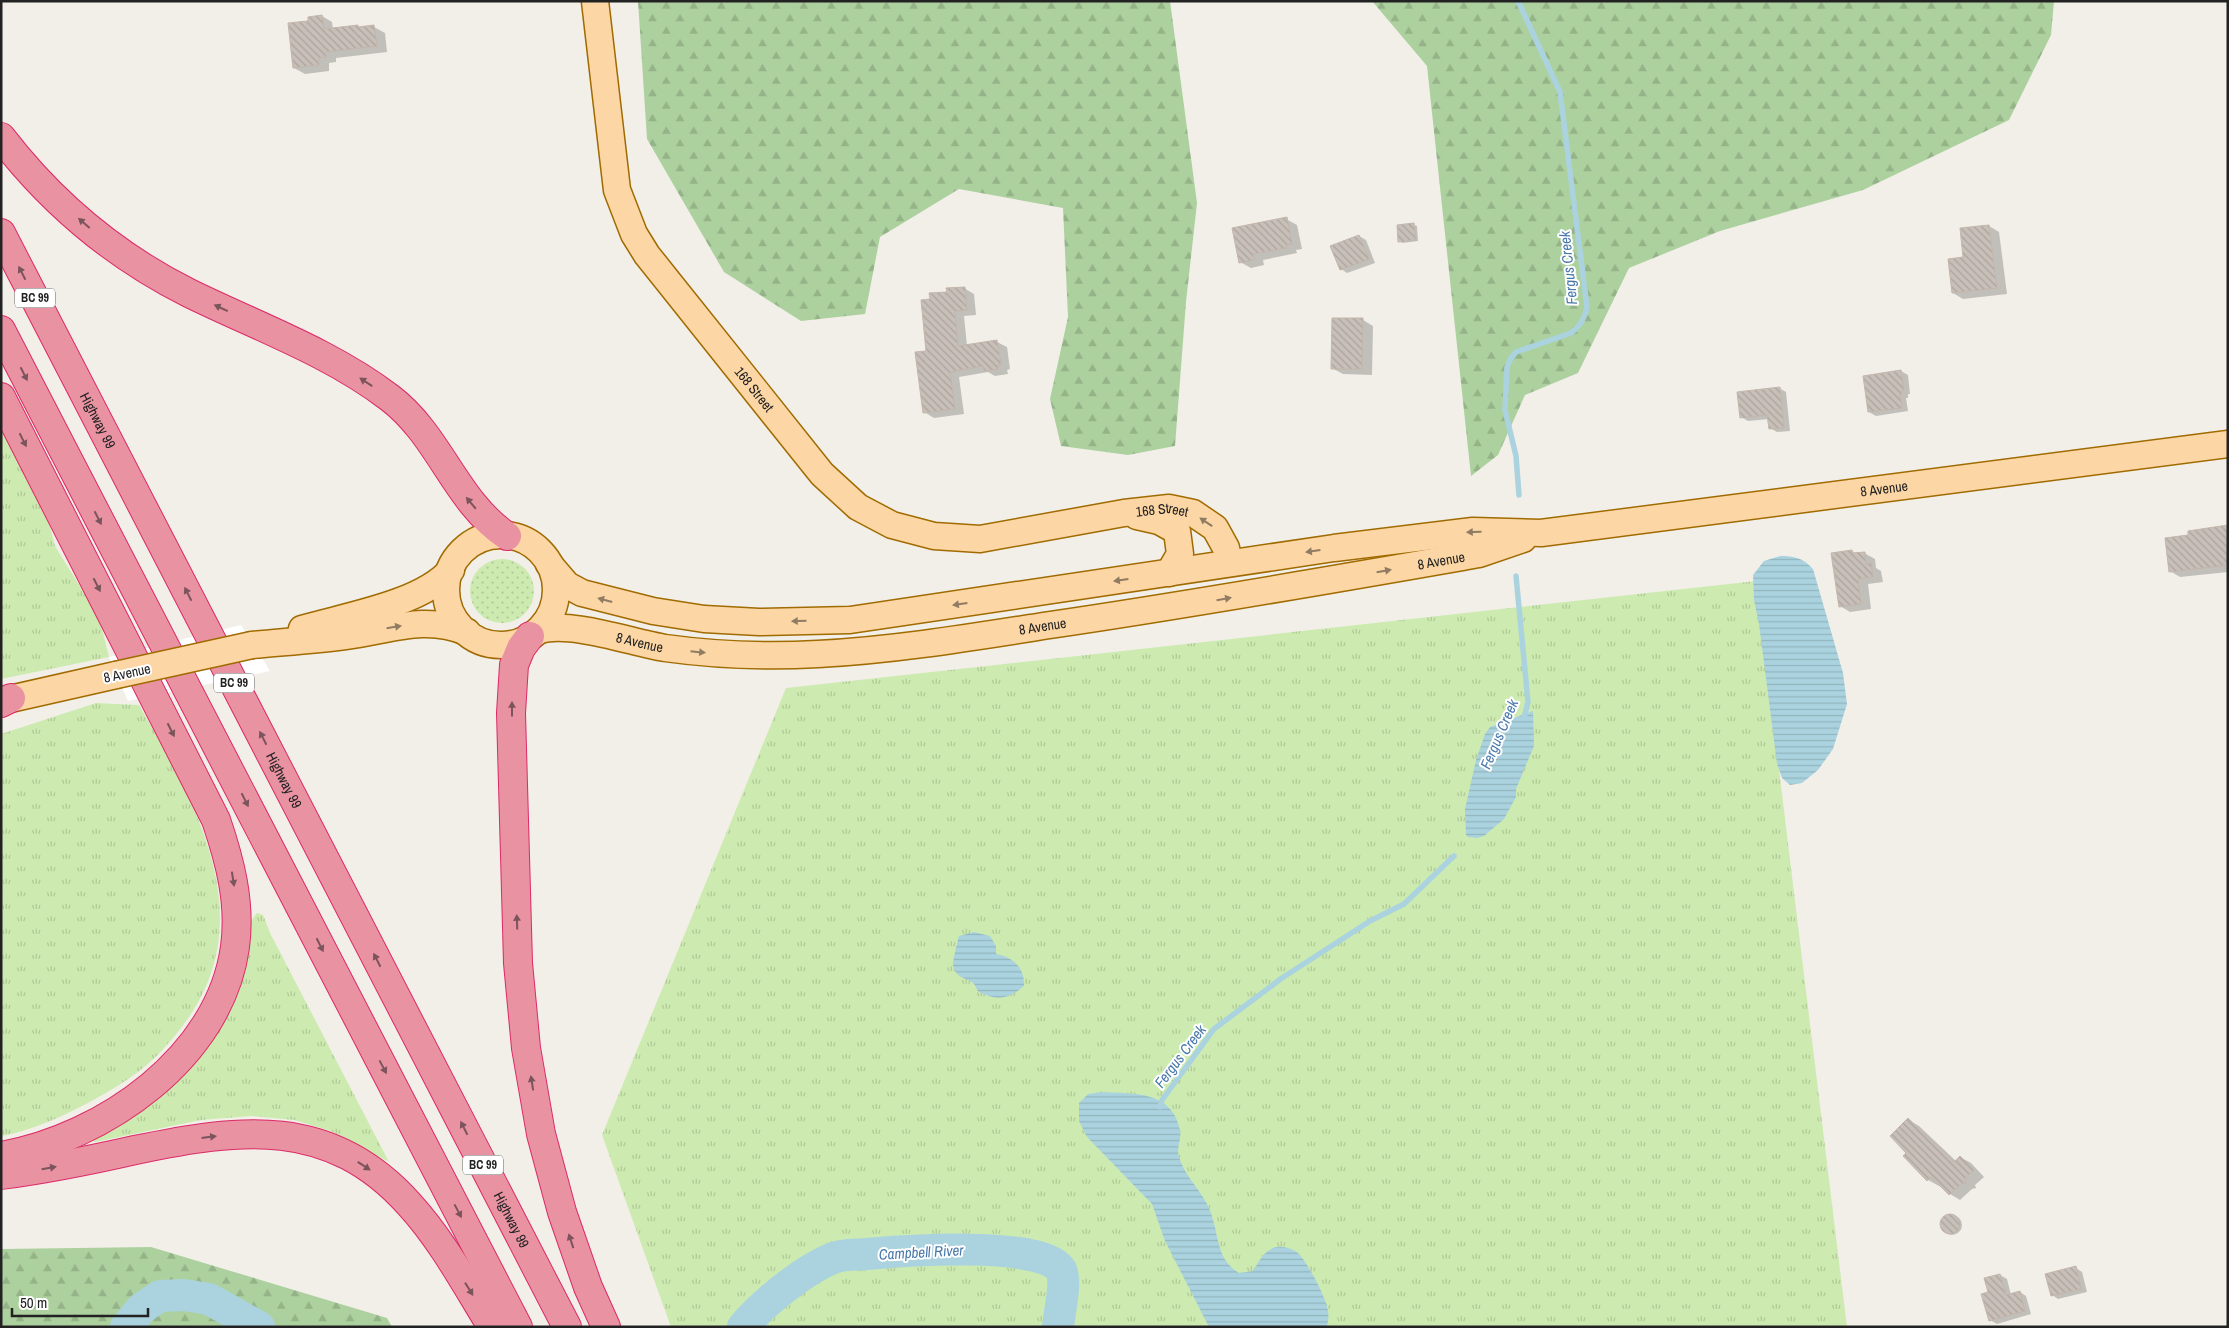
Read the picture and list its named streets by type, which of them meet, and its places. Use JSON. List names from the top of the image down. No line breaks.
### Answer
{"streets":{"highway":["BC 99","Highway 99"],"main road":["168 Street","8 Avenue"]},"crossings":[["168 Street","8 Avenue"]],"water":["Fergus Creek","Campbell River"],"scale_bar":"50 m"}
